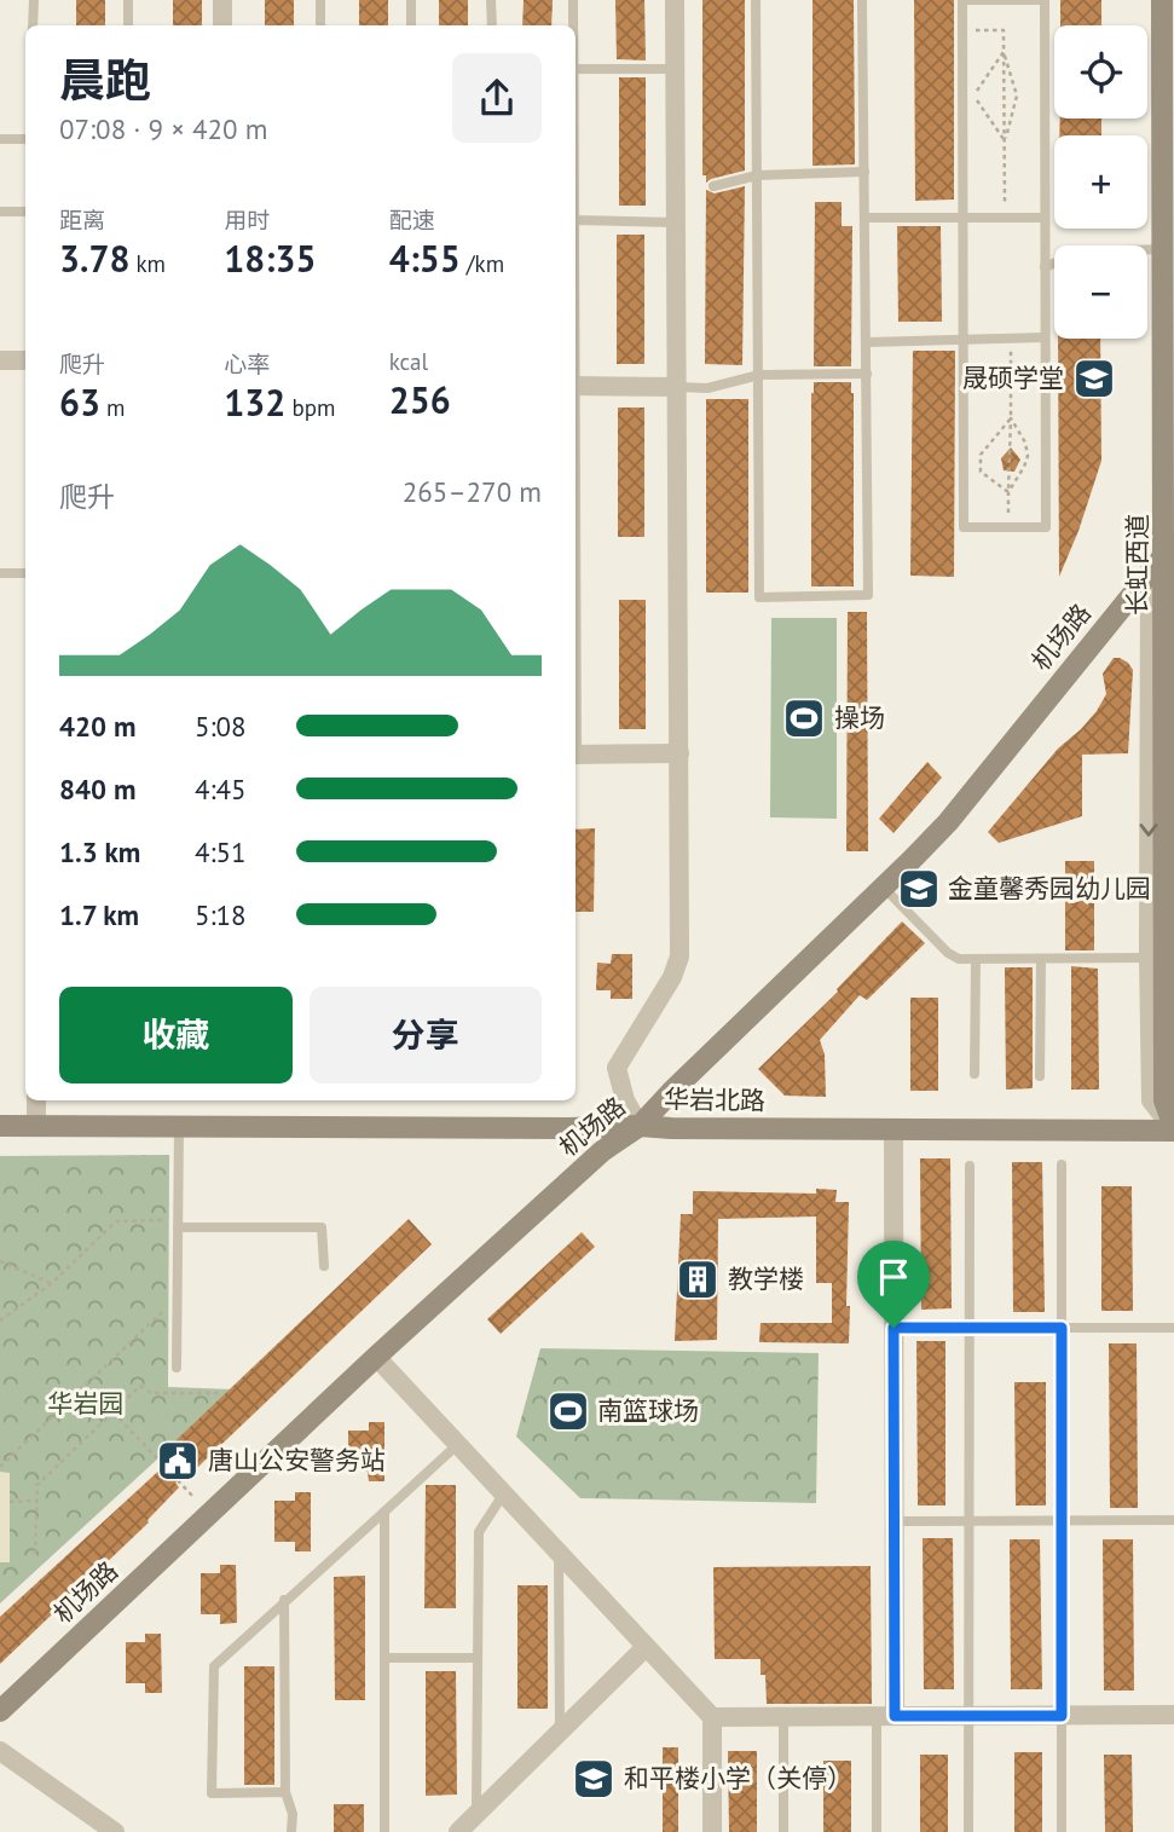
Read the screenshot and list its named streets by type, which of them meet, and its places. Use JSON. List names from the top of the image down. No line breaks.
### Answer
{"streets":{"street":["长虹西道","机场路","华岩北路"]},"crossings":[["长虹西道","机场路"],["长虹西道","华岩北路"],["机场路","华岩北路"]],"parks":["华岩园"],"places":{"school or university":["晟硕学堂","金童馨秀园幼儿园","和平楼小学（关停）"],"sports":["操场","南篮球场"],"building":["教学楼"],"public building":["唐山公安警务站"]},"page":{"map_buttons":["+","−"],"heading":["晨跑","07:08 · 9 × 420 m"],"stats":[["距离","3.78 km"],["用时","18:35"],["配速","4:55 /km"],["爬升","63 m"],["心率","132 bpm"],["kcal","256"]],"chart":["爬升","265–270 m"],"list":[{"name":"420 m","note":"5:08"},{"name":"840 m","note":"4:45"},{"name":"1.3 km","note":"4:51"},{"name":"1.7 km","note":"5:18"}],"buttons":["收藏","分享"]}}
